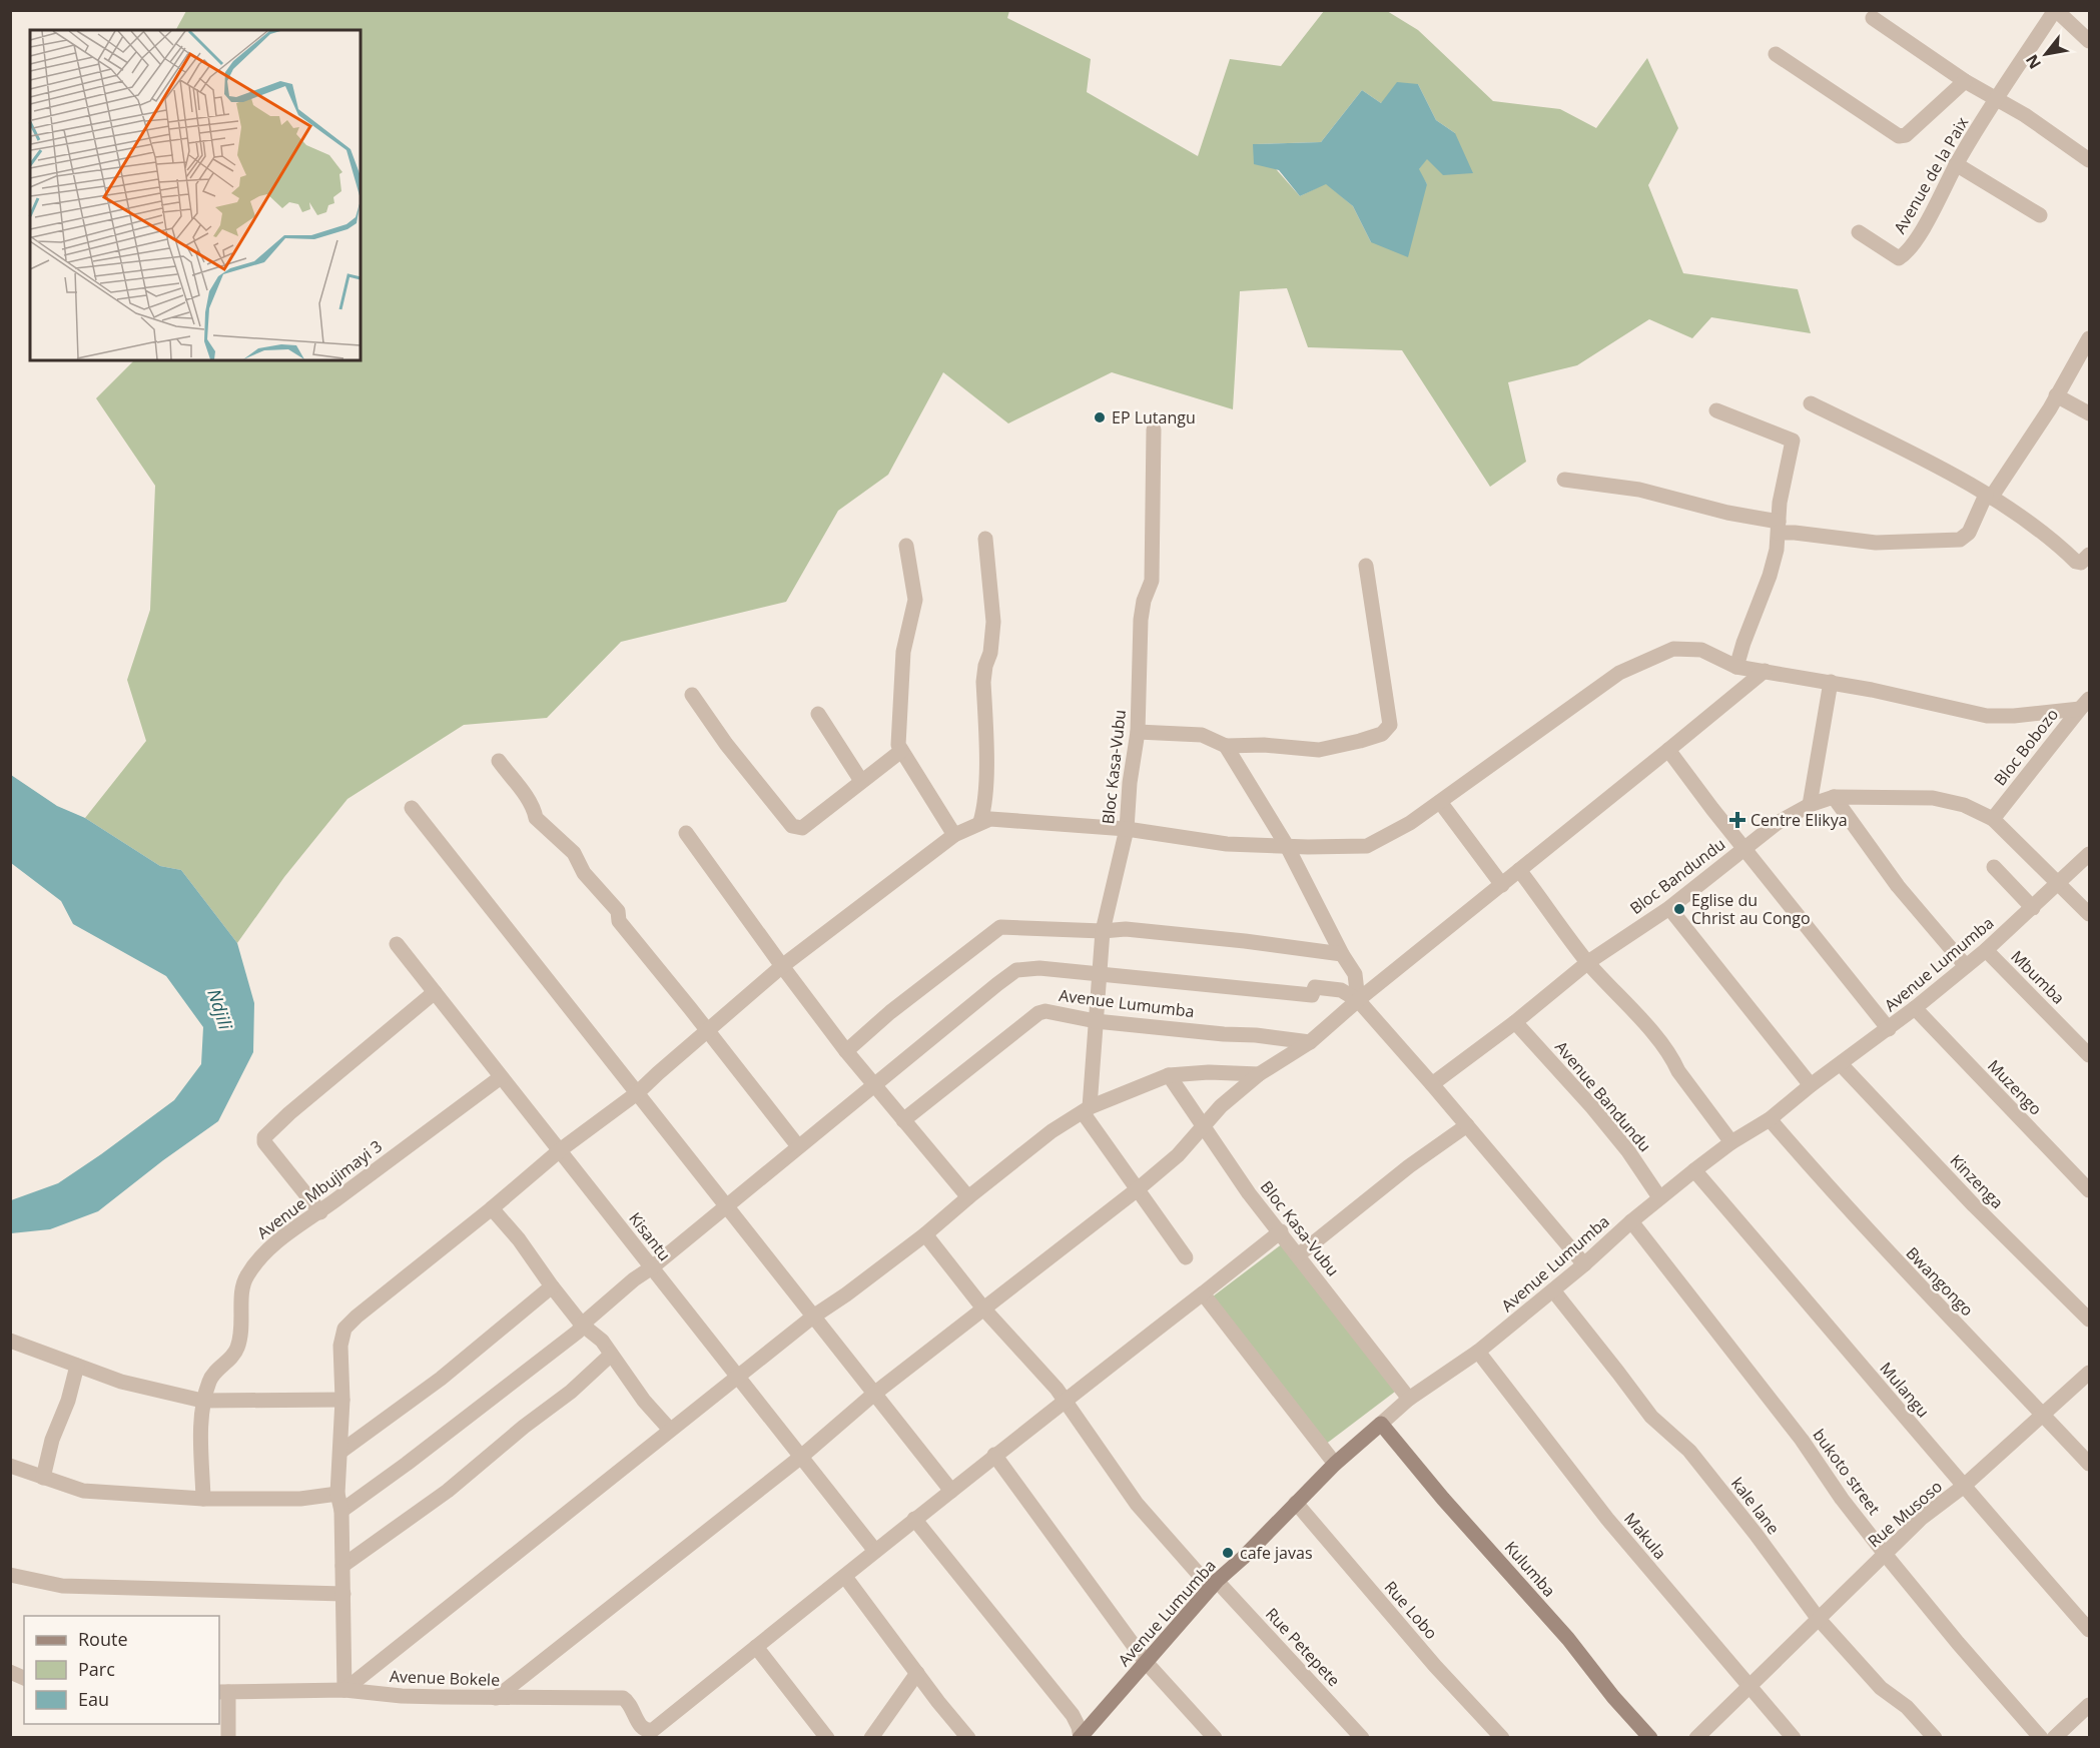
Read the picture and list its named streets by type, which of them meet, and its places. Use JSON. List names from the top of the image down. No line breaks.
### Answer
{"streets":{"street":["Avenue de la Paix","Bloc Bobozo","Bloc Kasa-Vubu","Bloc Bandundu","Avenue Lumumba","Mbumba","Muzengo","Avenue Bandundu","Kinzenga","Avenue Mbujimayi 3","Kisantu","Bwangongo","Mulangu","bukoto street","kale lane","Rue Musoso","Makula","Kulumba","Rue Lobo","Rue Petepete","Avenue Bokele"]},"crossings":[["Bloc Bobozo","Bloc Bandundu"],["Bloc Kasa-Vubu","Avenue Lumumba"],["Bloc Bandundu","Avenue Lumumba"],["Bloc Bandundu","Avenue Bandundu"],["Avenue Lumumba","Mbumba"],["Avenue Lumumba","Muzengo"],["Avenue Lumumba","Avenue Bandundu"],["Avenue Lumumba","Kinzenga"],["Avenue Lumumba","Bwangongo"],["Avenue Lumumba","Mulangu"],["Avenue Lumumba","bukoto street"],["Avenue Lumumba","kale lane"],["Avenue Lumumba","Makula"],["Avenue Lumumba","Kulumba"],["Avenue Lumumba","Rue Lobo"],["Avenue Lumumba","Rue Petepete"],["Avenue Mbujimayi 3","Kisantu"],["Bwangongo","Rue Musoso"],["Mulangu","Rue Musoso"],["bukoto street","Rue Musoso"],["kale lane","Rue Musoso"],["Rue Musoso","Makula"]],"water":["Ndjili"],"places":{"other":["EP Lutangu","Eglise du Christ au Congo","cafe javas"],"health":["Centre Elikya"]},"legend":["Route","Parc","Eau"],"north":"bottom left"}
